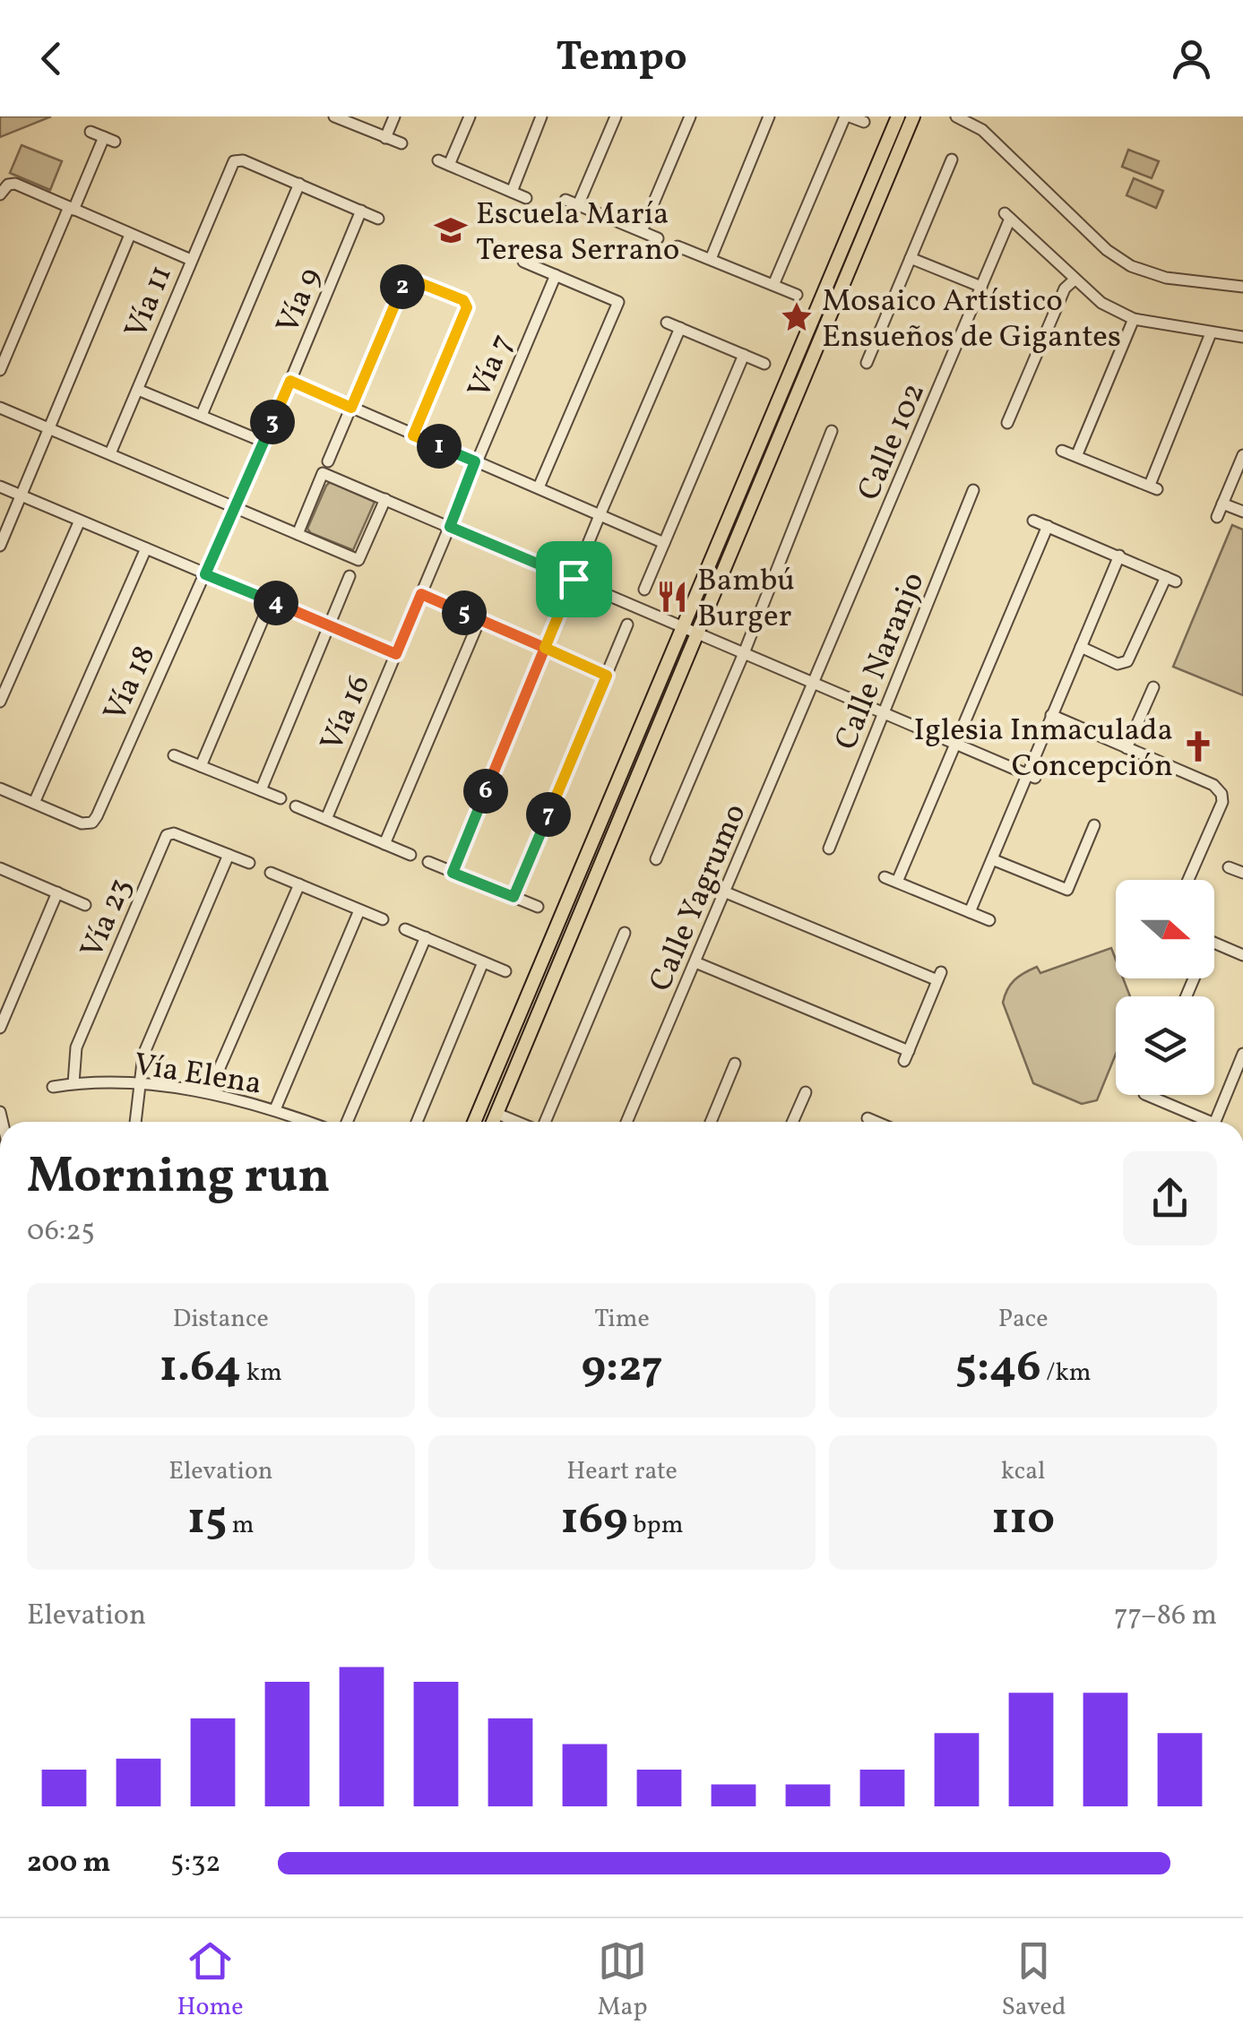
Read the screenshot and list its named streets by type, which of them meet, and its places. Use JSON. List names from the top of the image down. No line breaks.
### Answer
{"streets":{"street":["Vía 9","Vía 11","Vía 7","Calle 102","Calle Naranjo","Vía 18","Vía 16","Calle Yagrumo","Vía 23","Vía Elena"]},"crossings":[["Vía 9","Vía 18"],["Vía 7","Vía 16"],["Calle 102","Calle Yagrumo"],["Vía 23","Vía Elena"]],"places":{"school or university":["Escuela María Teresa Serrano"],"place":["Mosaico Artístico Ensueños de Gigantes"],"restaurant":["Bambú Burger"],"church":["Iglesia Inmaculada Concepción"]},"north":"right","page":{"header":"Tempo","pins":["2","3","1","4","5","6","7"],"heading":["Morning run","06:25"],"stats":[["Distance","1.64 km"],["Time","9:27"],["Pace","5:46 /km"],["Elevation","15 m"],["Heart rate","169 bpm"],["kcal","110"]],"chart":["Elevation","77–86 m"],"list":[{"name":"200 m","note":"5:32"}],"tabs":["Home","Map","Saved"]}}
